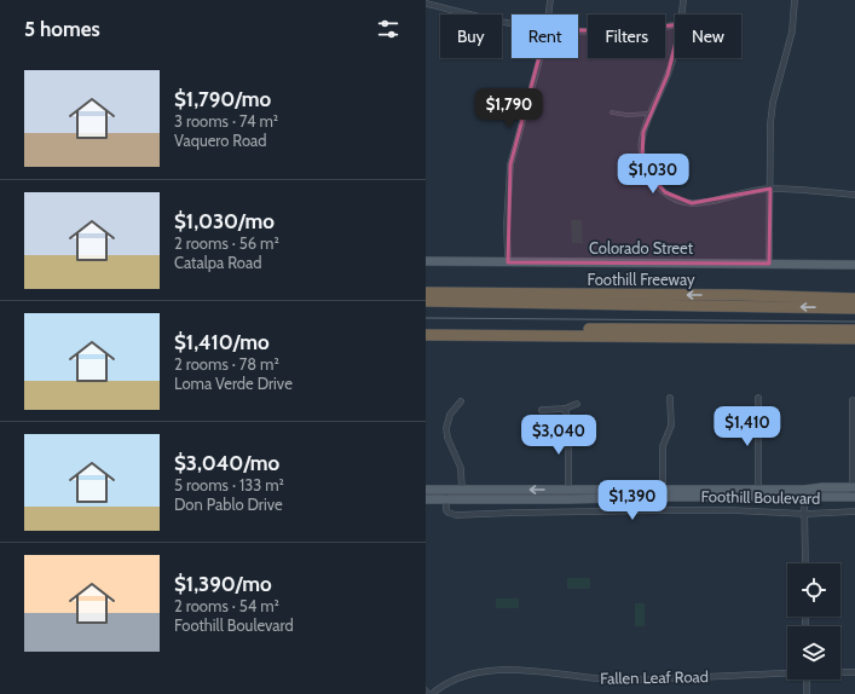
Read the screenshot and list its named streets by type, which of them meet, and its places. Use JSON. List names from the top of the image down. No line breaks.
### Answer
{"streets":{"highway":["Foothill Freeway"],"main road":["Colorado Street","Foothill Boulevard"],"street":["Fallen Leaf Road"]},"page":{"heading":"5 homes","chip":["Buy","Rent","Filters","New"],"list":[{"name":"$1,790/mo","note":"3 rooms · 74 m² · Vaquero Road"},{"name":"$1,030/mo","note":"2 rooms · 56 m² · Catalpa Road"},{"name":"$1,410/mo","note":"2 rooms · 78 m² · Loma Verde Drive"},{"name":"$3,040/mo","note":"5 rooms · 133 m² · Don Pablo Drive"},{"name":"$1,390/mo","note":"2 rooms · 54 m² · Foothill Boulevard"}],"price":["$1,790","$1,030","$1,410","$3,040","$1,390"]}}
